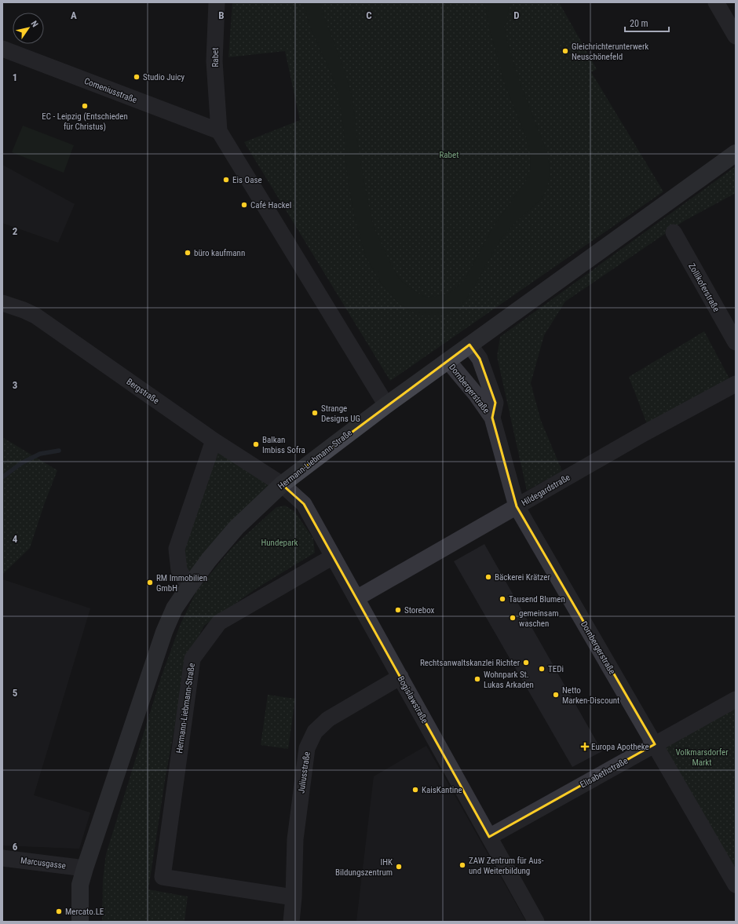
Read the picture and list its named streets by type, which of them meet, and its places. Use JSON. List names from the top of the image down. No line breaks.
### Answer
{"streets":{"street":["Rabet","Comeniusstraße","Zollikoferstraße","Dornbergerstraße","Bergstraße","Hermann-Liebmann-Straße","Hildegardstraße","Bogislawstraße","Juliusstraße","Elisabethstraße","Marcusgasse"]},"crossings":[["Rabet","Comeniusstraße"],["Rabet","Hermann-Liebmann-Straße"],["Dornbergerstraße","Hermann-Liebmann-Straße"],["Dornbergerstraße","Hildegardstraße"],["Dornbergerstraße","Elisabethstraße"],["Bergstraße","Hermann-Liebmann-Straße"],["Bergstraße","Bogislawstraße"],["Hermann-Liebmann-Straße","Bogislawstraße"],["Hermann-Liebmann-Straße","Juliusstraße"],["Hermann-Liebmann-Straße","Marcusgasse"],["Hildegardstraße","Bogislawstraße"],["Bogislawstraße","Juliusstraße"],["Bogislawstraße","Elisabethstraße"]],"parks":["Rabet","Hundepark","Volkmarsdorfer Markt"],"places":{"other":["Gleichrichterunterwerk Neuschönefeld","Studio Juicy","EC - Leipzig (Entschieden für Christus)","Eis Oase","Café Hackel","büro kaufmann","Strange Designs UG","Balkan Imbiss Sofra","Bäckerei Krätzer","RM Immobilien GmbH","Tausend Blumen","Storebox","gemeinsam waschen","Rechtsanwaltskanzlei Richter","TEDi","Wohnpark St. Lukas Arkaden","Netto Marken-Discount","KaisKantine","ZAW Zentrum für Aus- und Weiterbildung","IHK Bildungszentrum","Mercato.LE"],"health":["Europa Apotheke"]},"scale_bar":"20 m","north":"top right","grid":{"columns":["A","B","C","D"],"rows":["1","2","3","4","5","6"]}}
